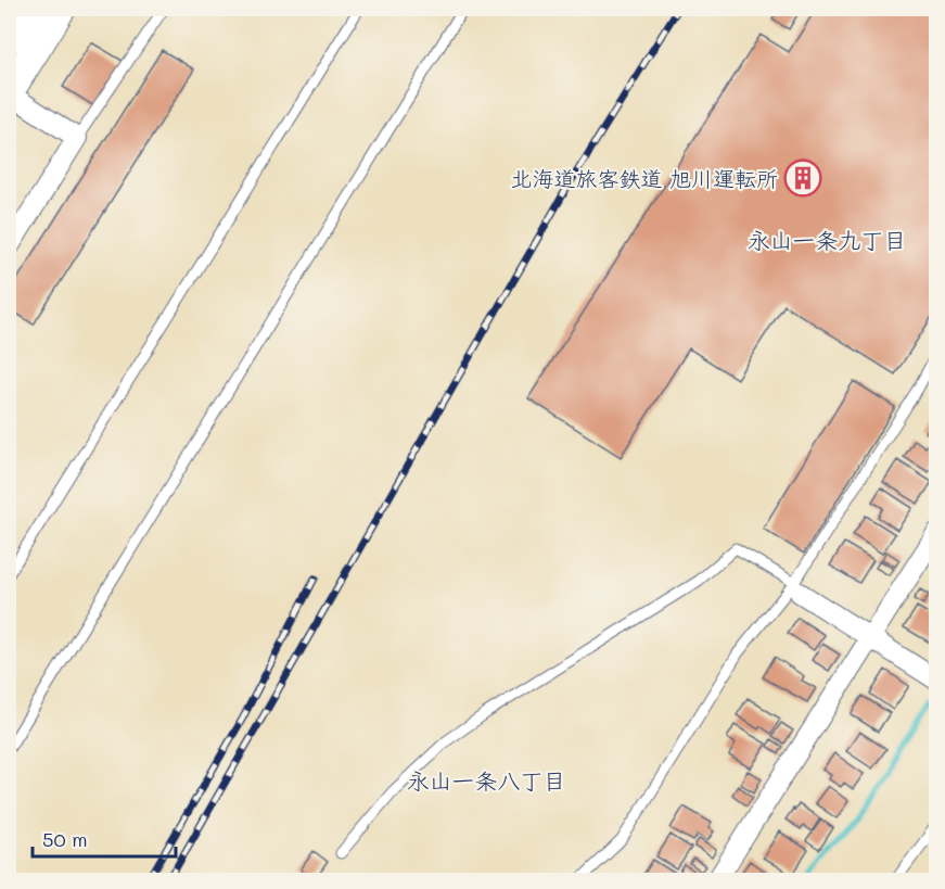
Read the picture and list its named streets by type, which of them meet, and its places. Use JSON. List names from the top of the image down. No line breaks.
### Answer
{"districts":["永山一条九丁目","永山一条八丁目"],"places":{"building":["北海道旅客鉄道 旭川運転所"]},"scale_bar":"50 m"}
